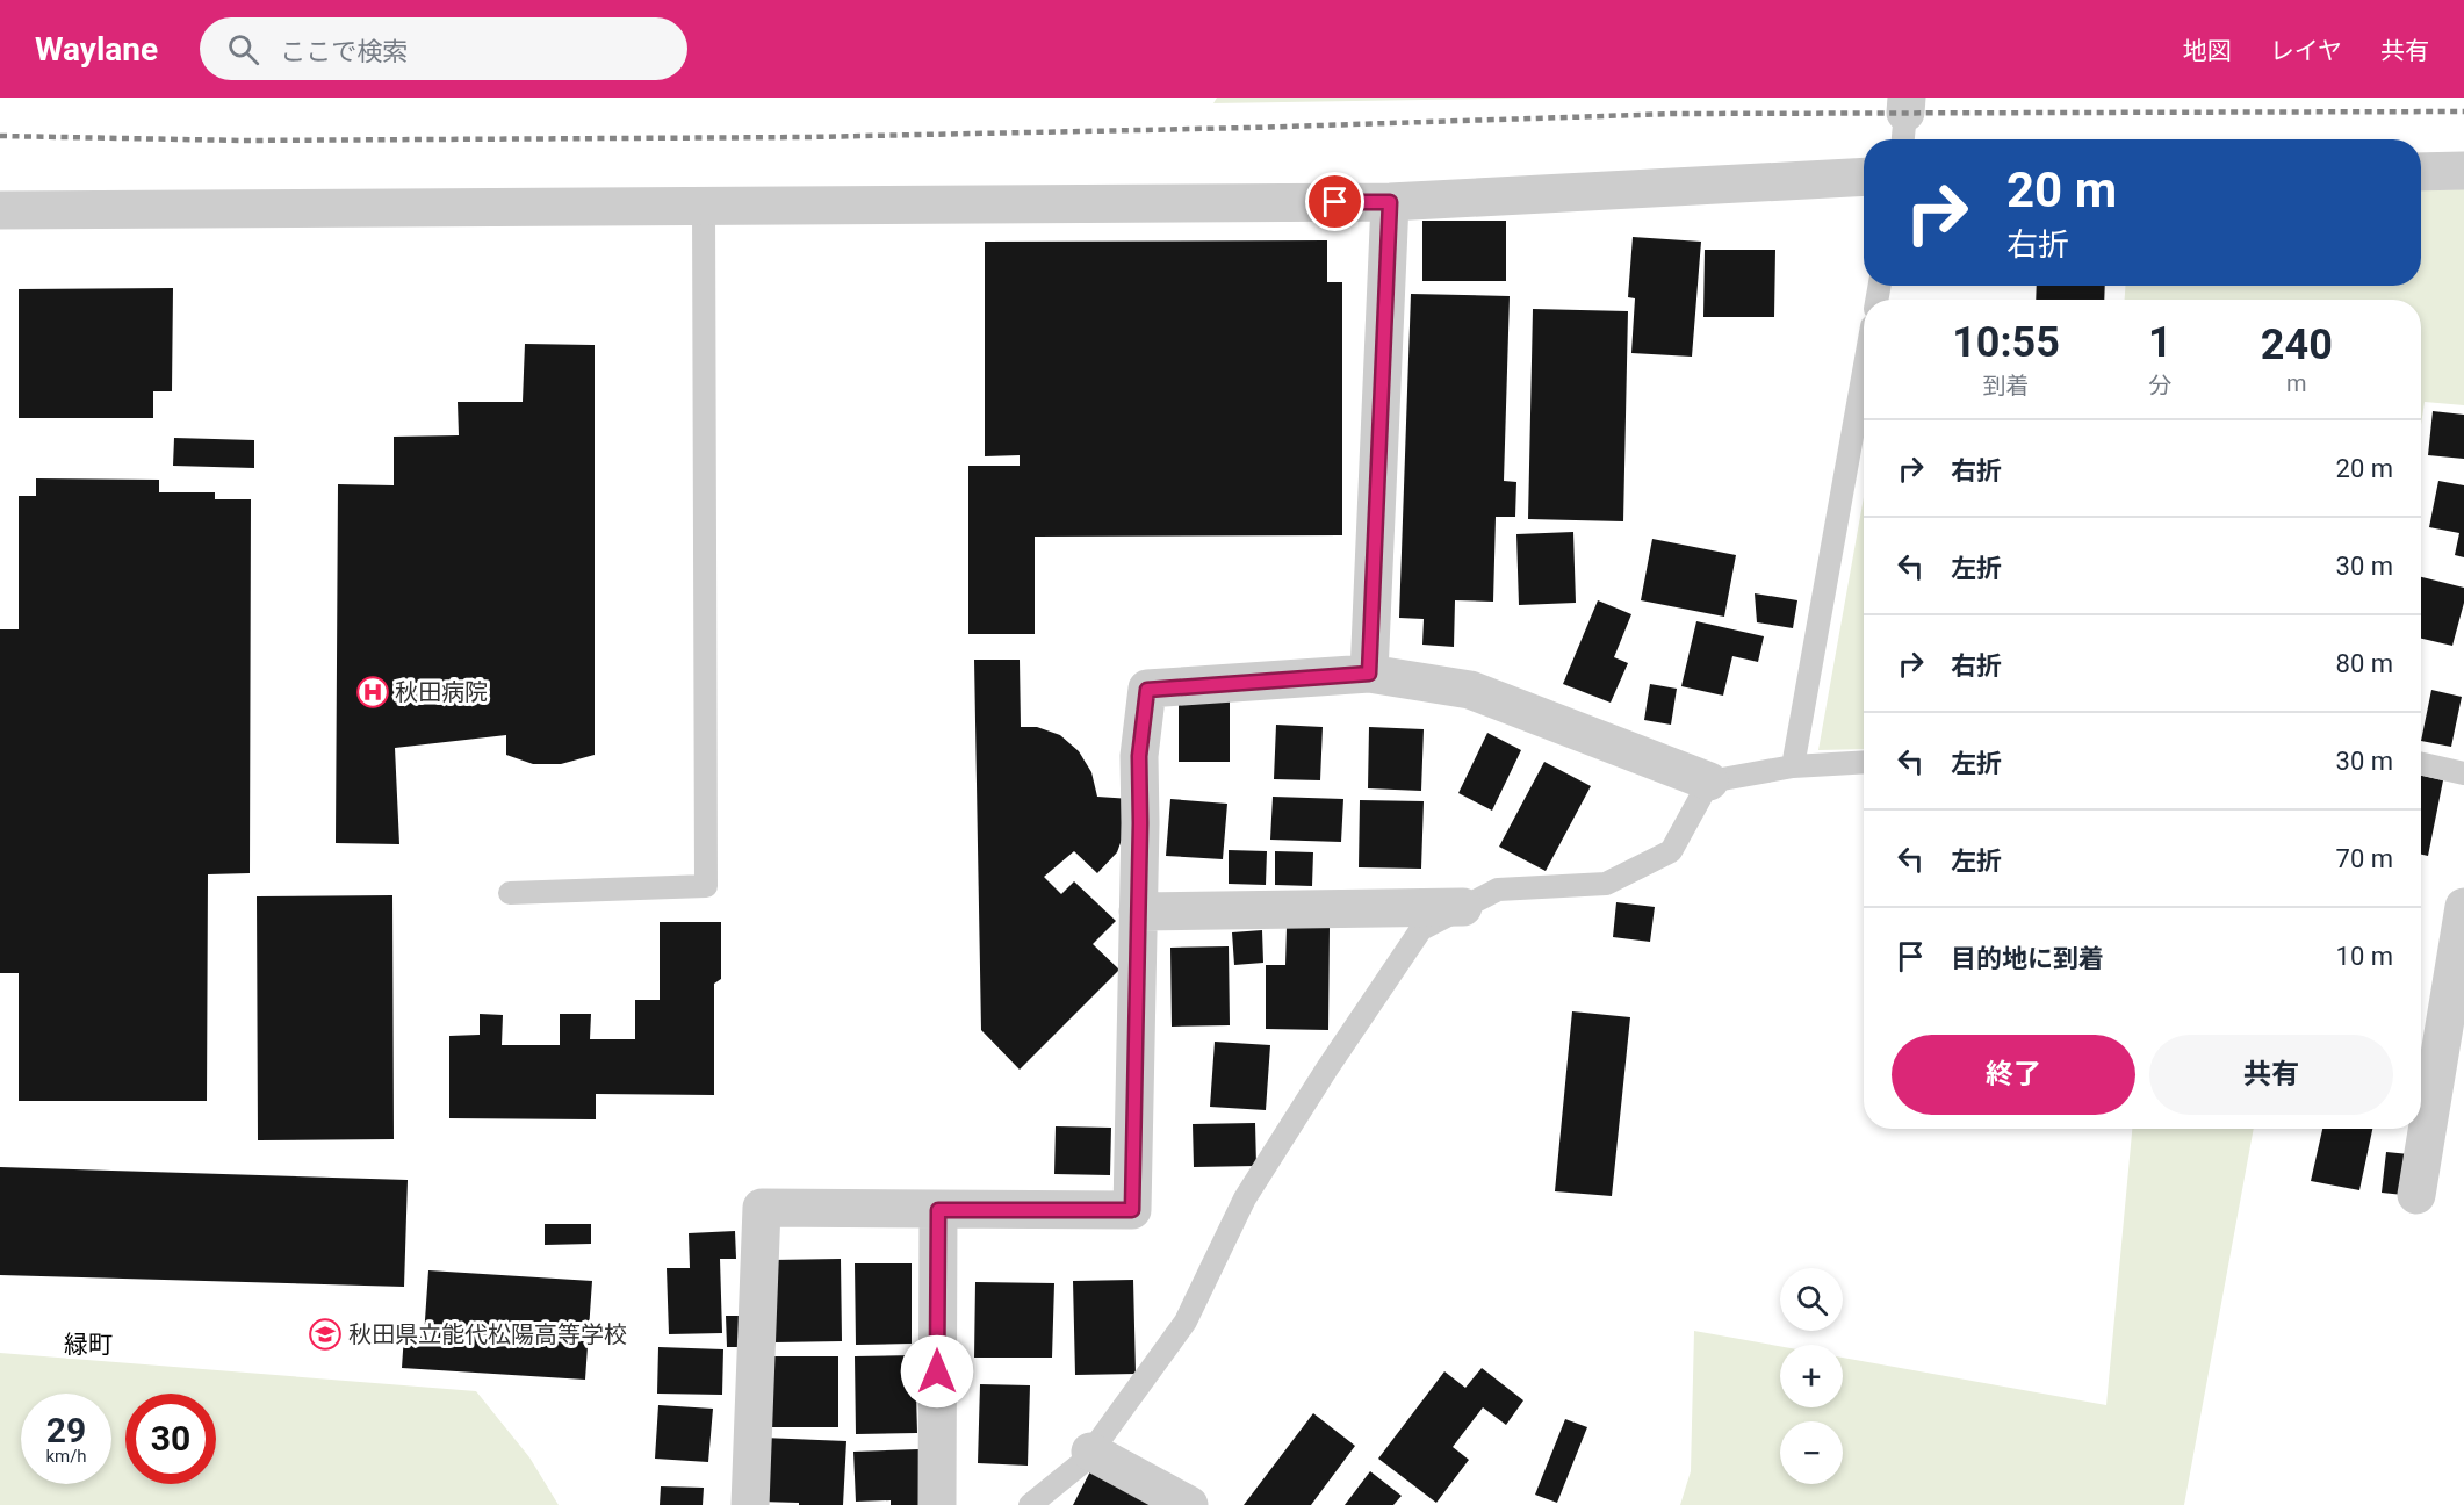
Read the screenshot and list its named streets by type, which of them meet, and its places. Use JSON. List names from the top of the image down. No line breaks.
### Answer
{"districts":["緑町"],"places":{"hospital":["秋田病院"],"school or university":["秋田県立能代松陽高等学校"]},"page":{"header":"Waylane","search":"ここで検索","nav":["地図","レイヤ","共有"],"turn":["20 m","右折"],"eta":["10:55","到着","1","分","240","m"],"list":[{"name":"右折","value":"20 m"},{"name":"左折","value":"30 m"},{"name":"右折","value":"80 m"},{"name":"左折","value":"30 m"},{"name":"左折","value":"70 m"},{"name":"目的地に到着","value":"10 m"}],"buttons":["終了","共有"],"map_buttons":["+","−"],"speed":"29 km/h","limit":"30"}}
